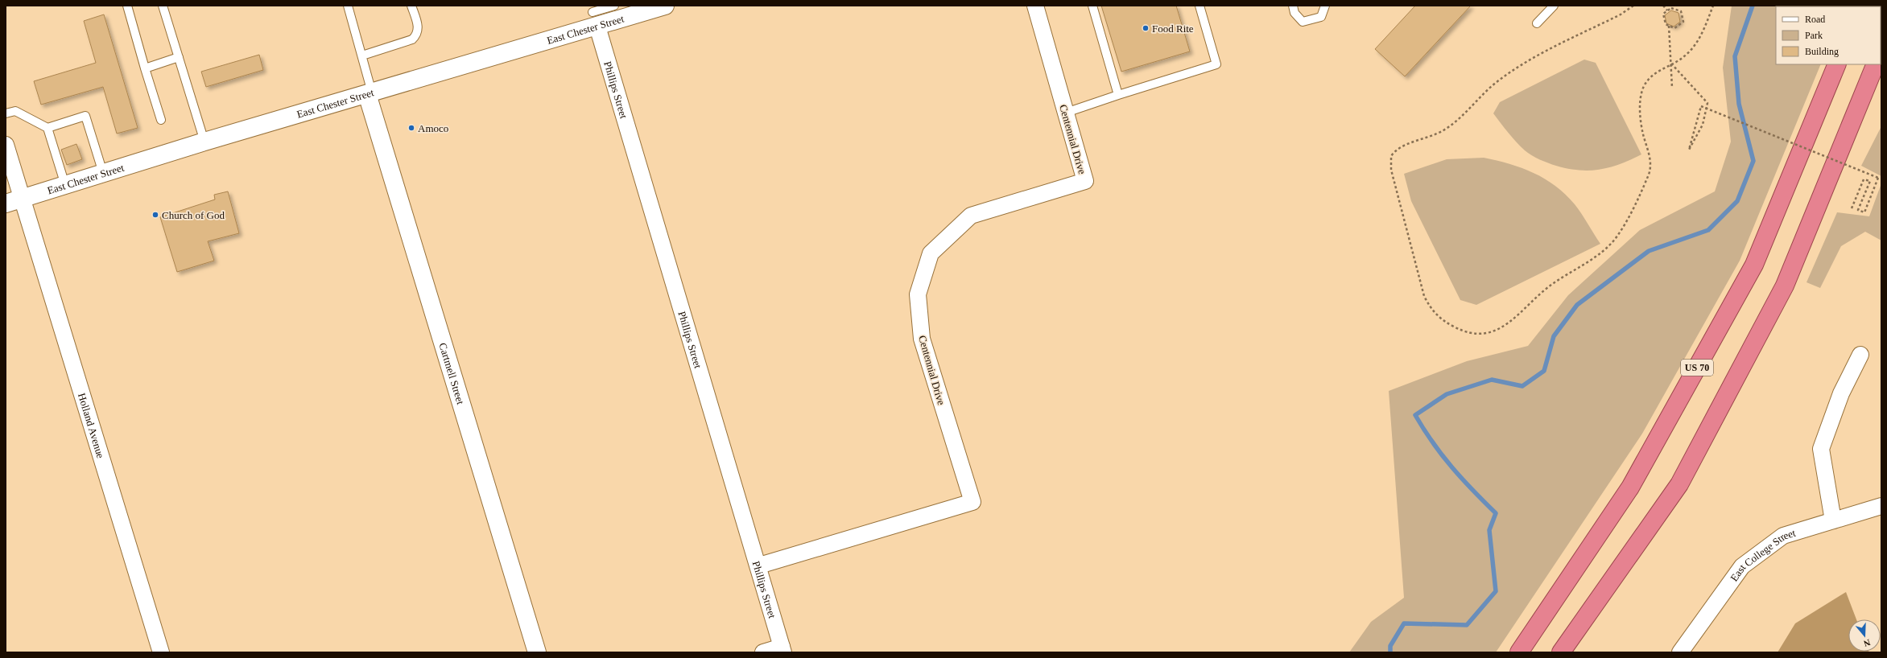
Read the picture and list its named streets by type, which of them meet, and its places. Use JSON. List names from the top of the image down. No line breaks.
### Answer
{"streets":{"highway":["US 70"],"main road":["East Chester Street","Cartmell Street"],"street":["Phillips Street","Centennial Drive","Holland Avenue","East College Street"]},"crossings":[["East Chester Street","Phillips Street"],["East Chester Street","Cartmell Street"],["East Chester Street","Holland Avenue"],["Phillips Street","Centennial Drive"]],"places":["Food Rite","Amoco","Church of God"],"legend":["Road","Park","Building"],"north":"bottom"}
